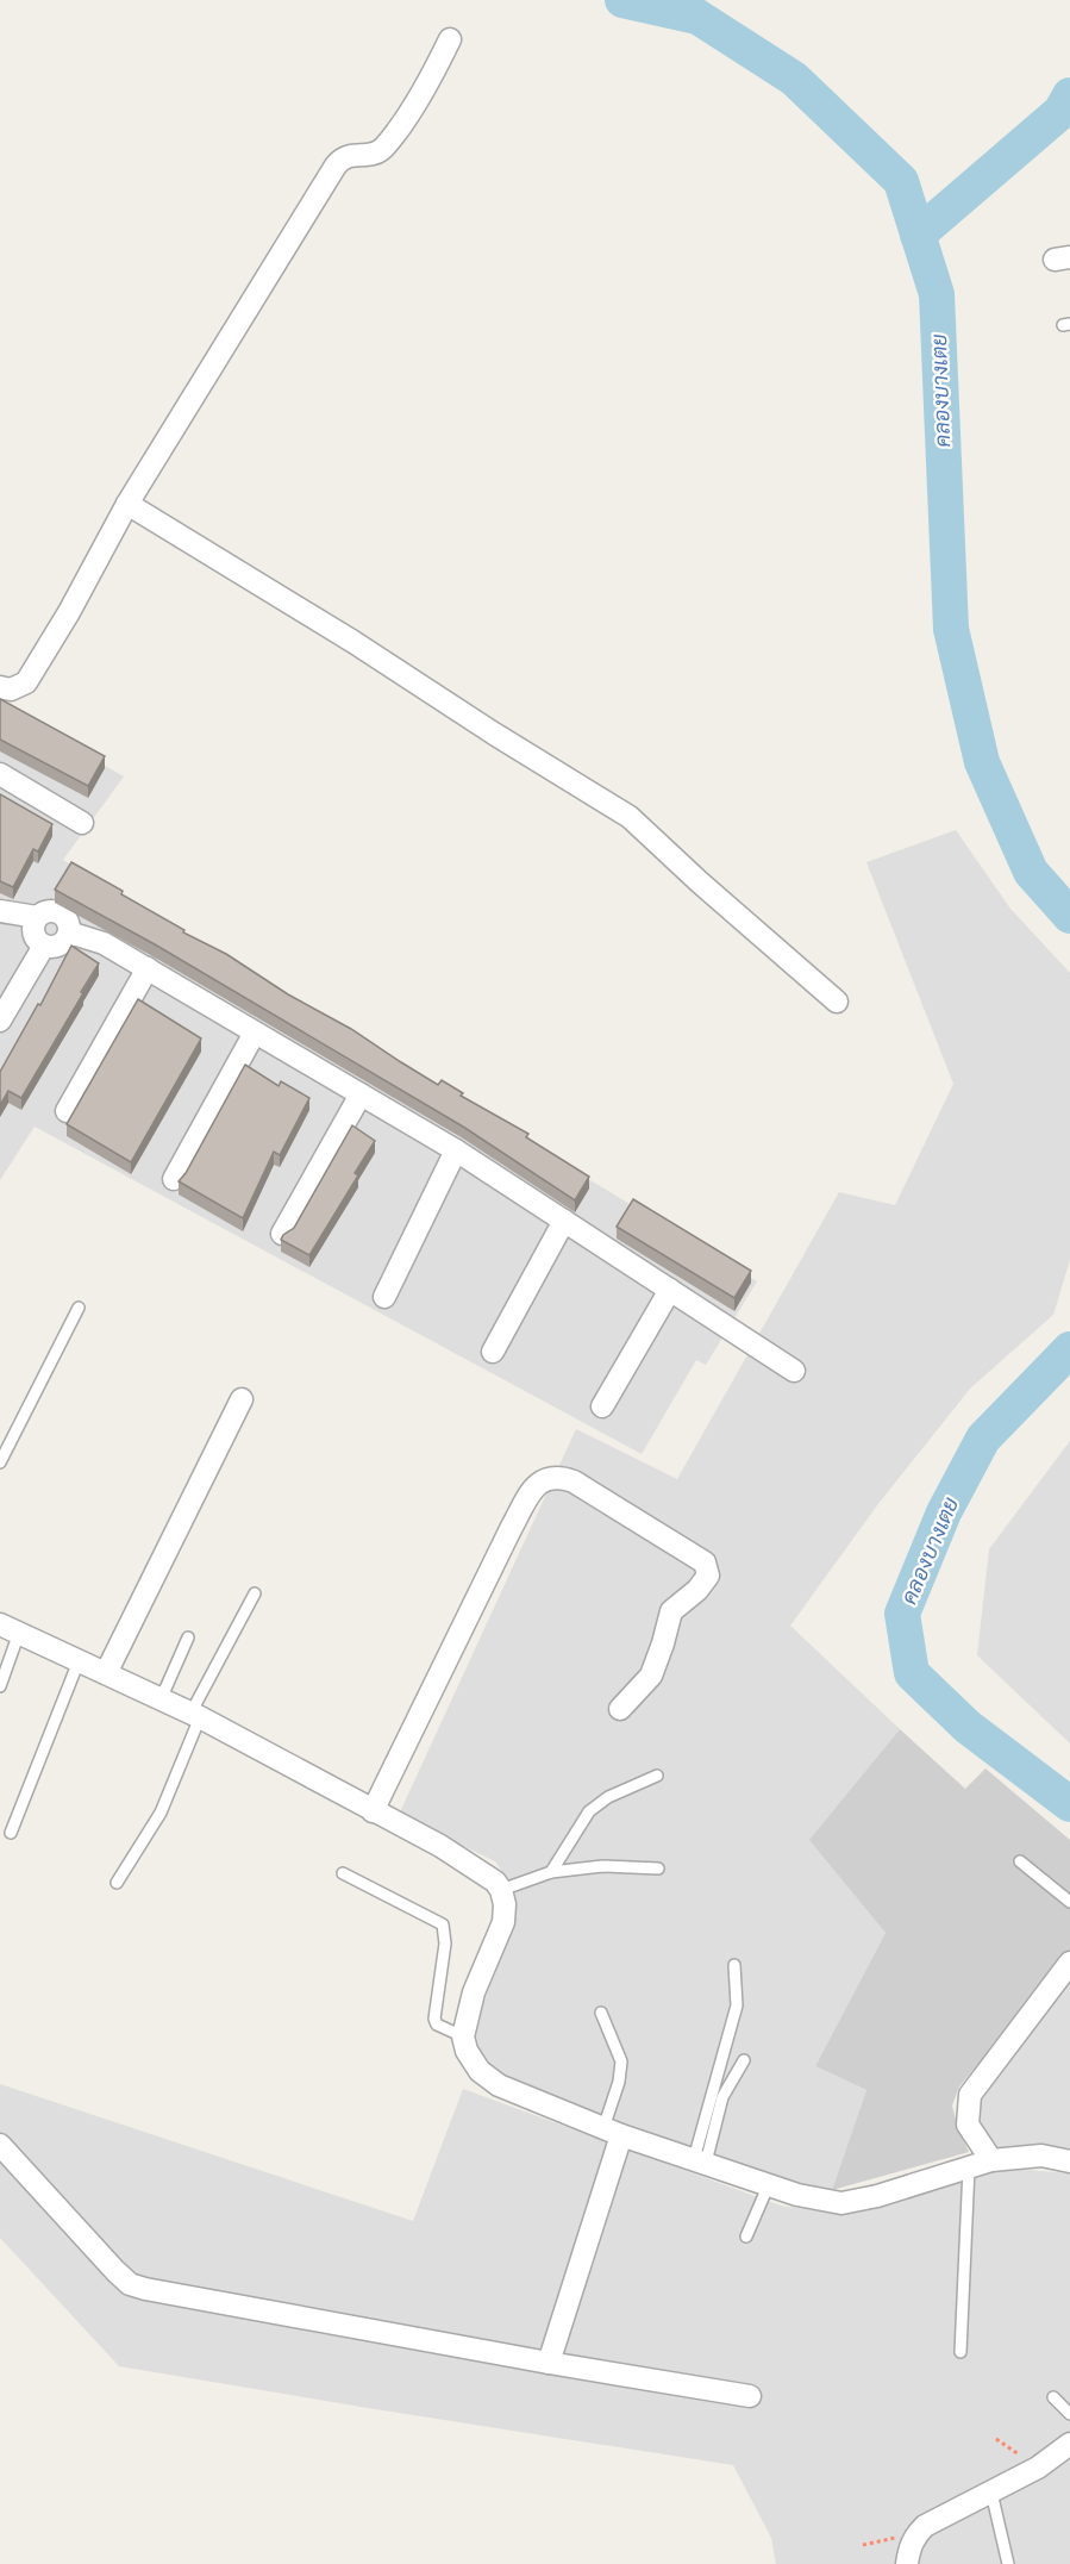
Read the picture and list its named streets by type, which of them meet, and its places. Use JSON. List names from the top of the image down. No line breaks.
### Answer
{"water":["คลองบางเตย"]}
